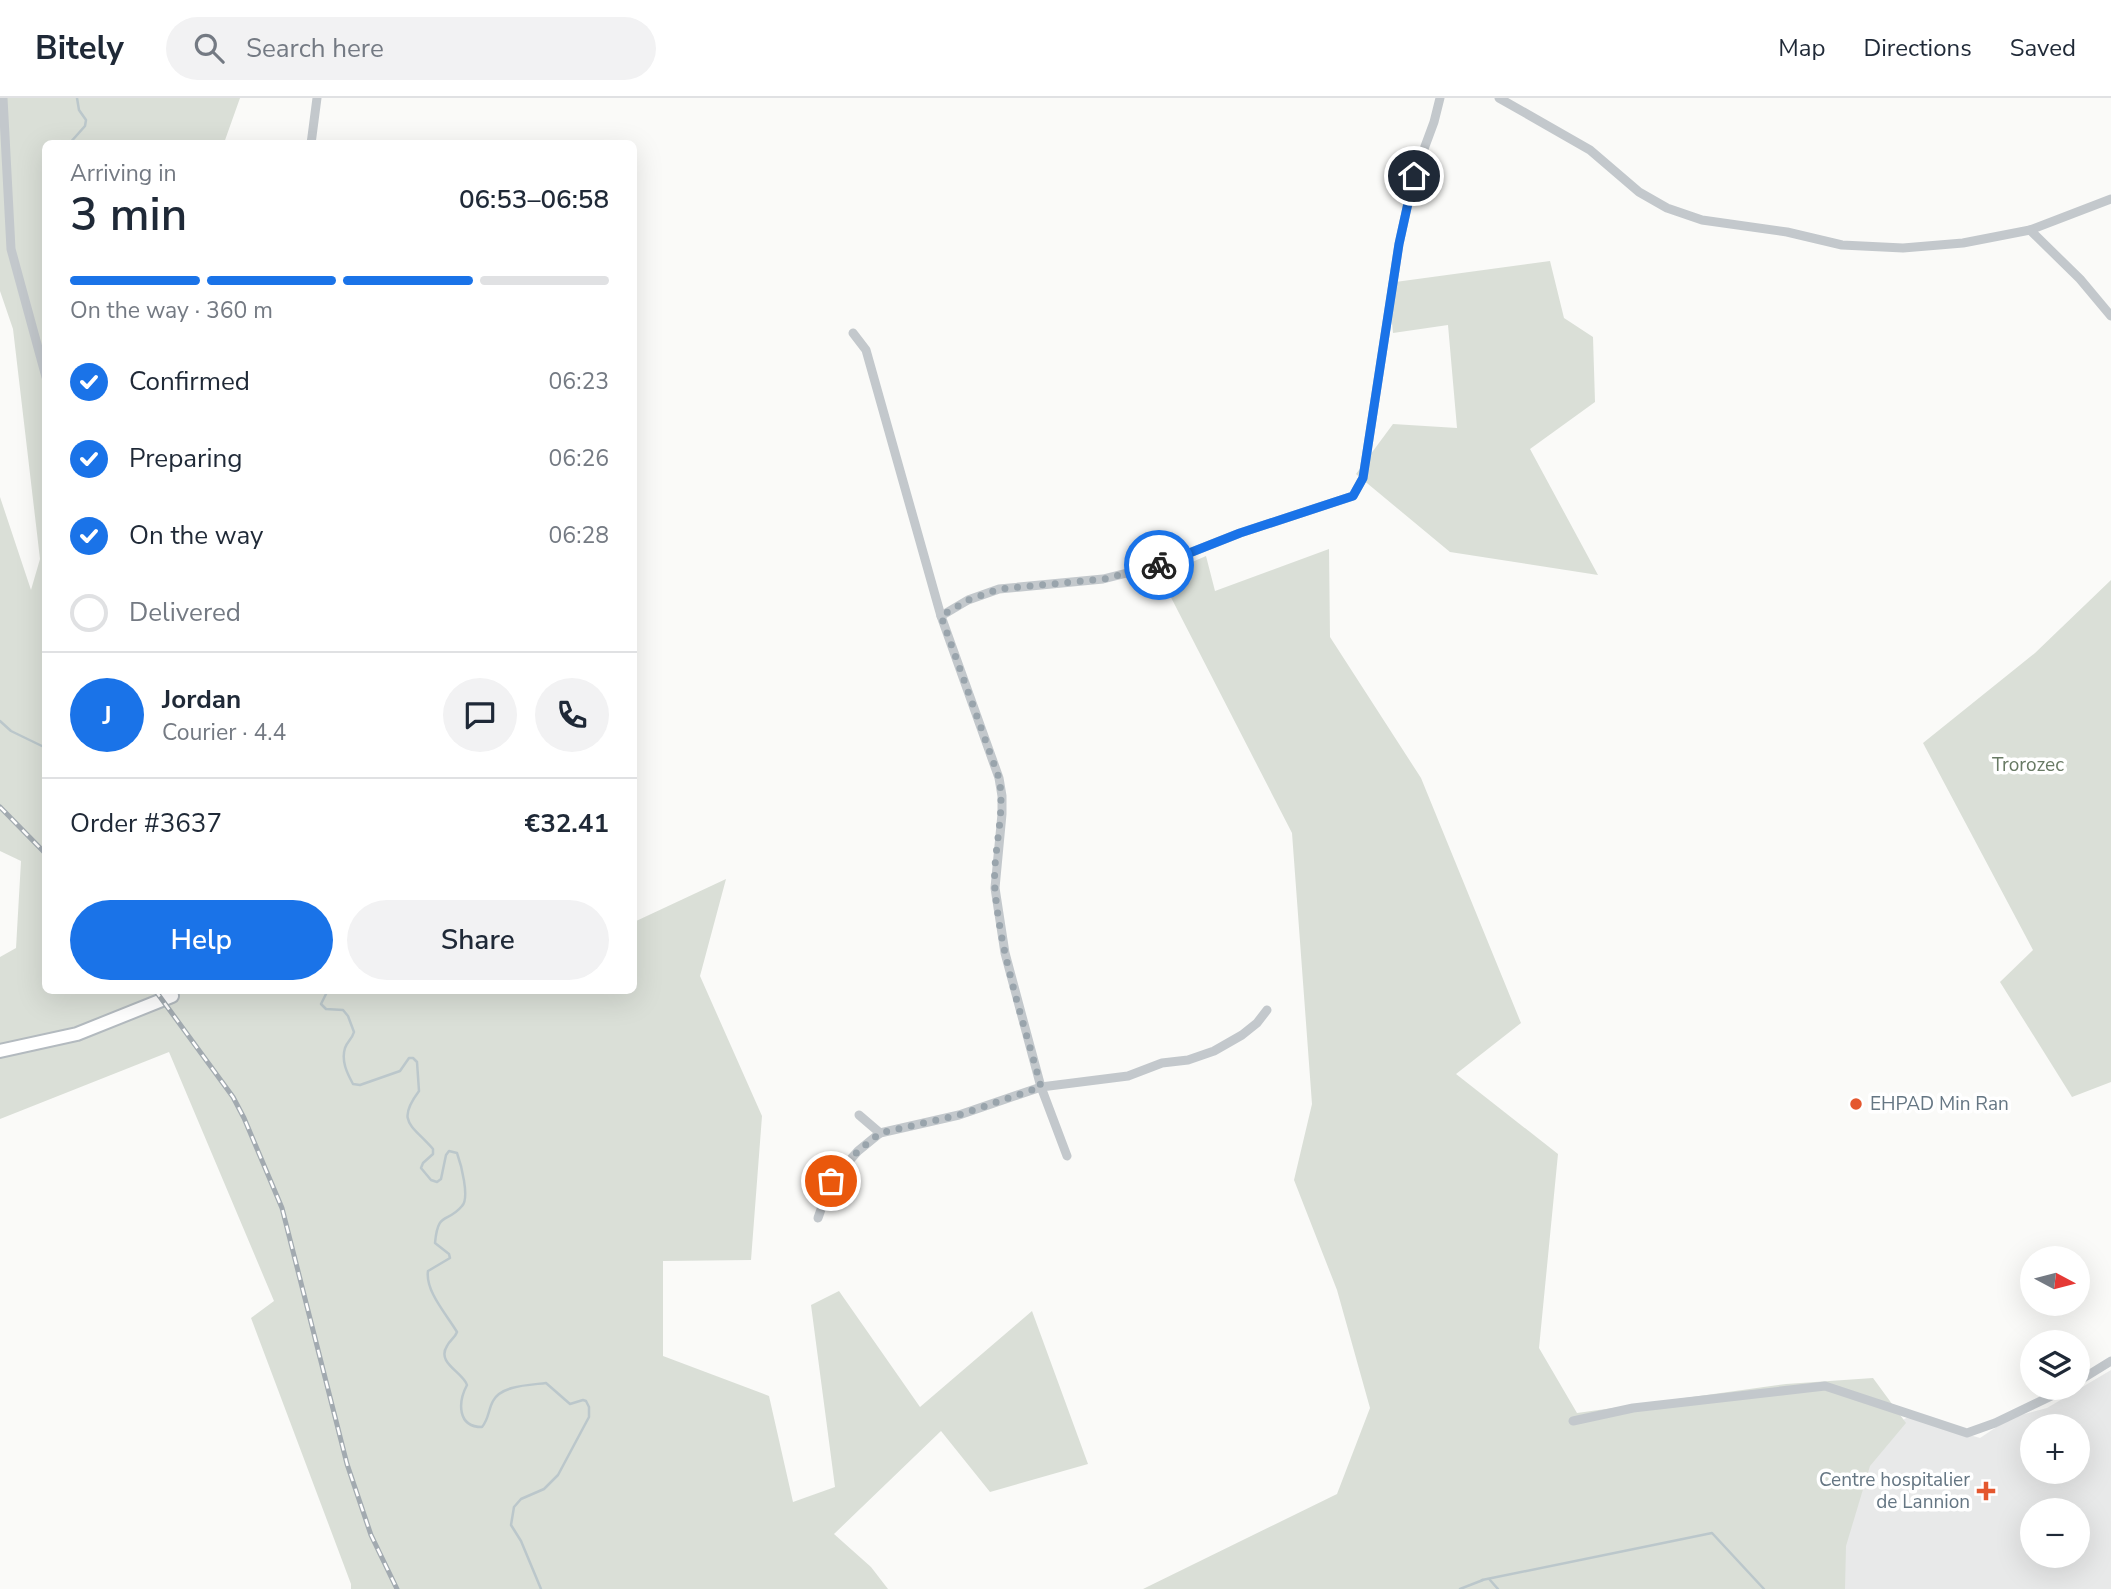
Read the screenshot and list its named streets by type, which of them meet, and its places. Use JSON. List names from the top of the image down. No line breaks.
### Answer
{"parks":["Trorozec"],"places":{"other":["EHPAD Min Ran"],"health":["Centre hospitalier de Lannion"]},"north":"right","page":{"header":"Bitely","search":"Search here","nav":["Map","Directions","Saved"],"heading":["3 min","Arriving in","06:53–06:58"],"panel":["Jordan","Courier · 4.4","Order #3637","€32.41"],"bar":"On the way · 360 m","list":[["Confirmed","06:23"],["Preparing","06:26"],["On the way","06:28"],"Delivered"],"round":"J","buttons":["Help","Share"],"map_buttons":["+","−"]}}
